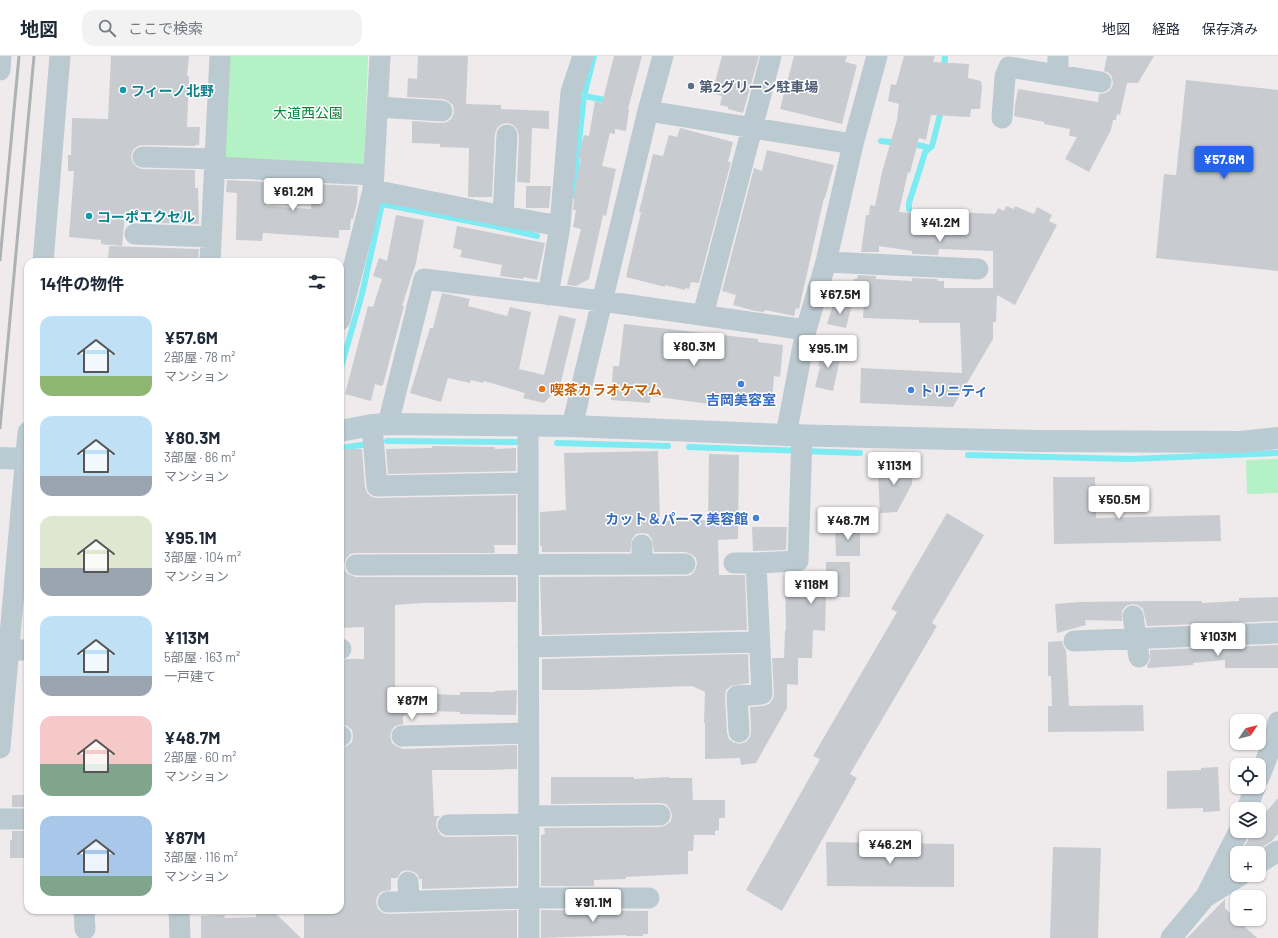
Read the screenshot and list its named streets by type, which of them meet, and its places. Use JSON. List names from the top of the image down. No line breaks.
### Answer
{"parks":["大道西公園"],"places":["第2グリーン駐車場","フィーノ北野","コーポエクセル","吉岡美容室","喫茶カラオケマム","トリニティ","カット＆パーマ 美容館"],"north":"top right","page":{"header":"地図","search":"ここで検索","nav":["地図","経路","保存済み"],"price":["¥57.6M","¥61.2M","¥41.2M","¥67.5M","¥80.3M","¥95.1M","¥113M","¥50.5M","¥48.7M","¥118M","¥103M","¥87M","¥46.2M","¥91.1M"],"heading":"14件の物件","list":[{"name":"¥57.6M","note":"2部屋 · 78 m² · マンション"},{"name":"¥80.3M","note":"3部屋 · 86 m² · マンション"},{"name":"¥95.1M","note":"3部屋 · 104 m² · マンション"},{"name":"¥113M","note":"5部屋 · 163 m² · 一戸建て"},{"name":"¥48.7M","note":"2部屋 · 60 m² · マンション"},{"name":"¥87M","note":"3部屋 · 116 m² · マンション"}],"map_buttons":["+","−"]}}
